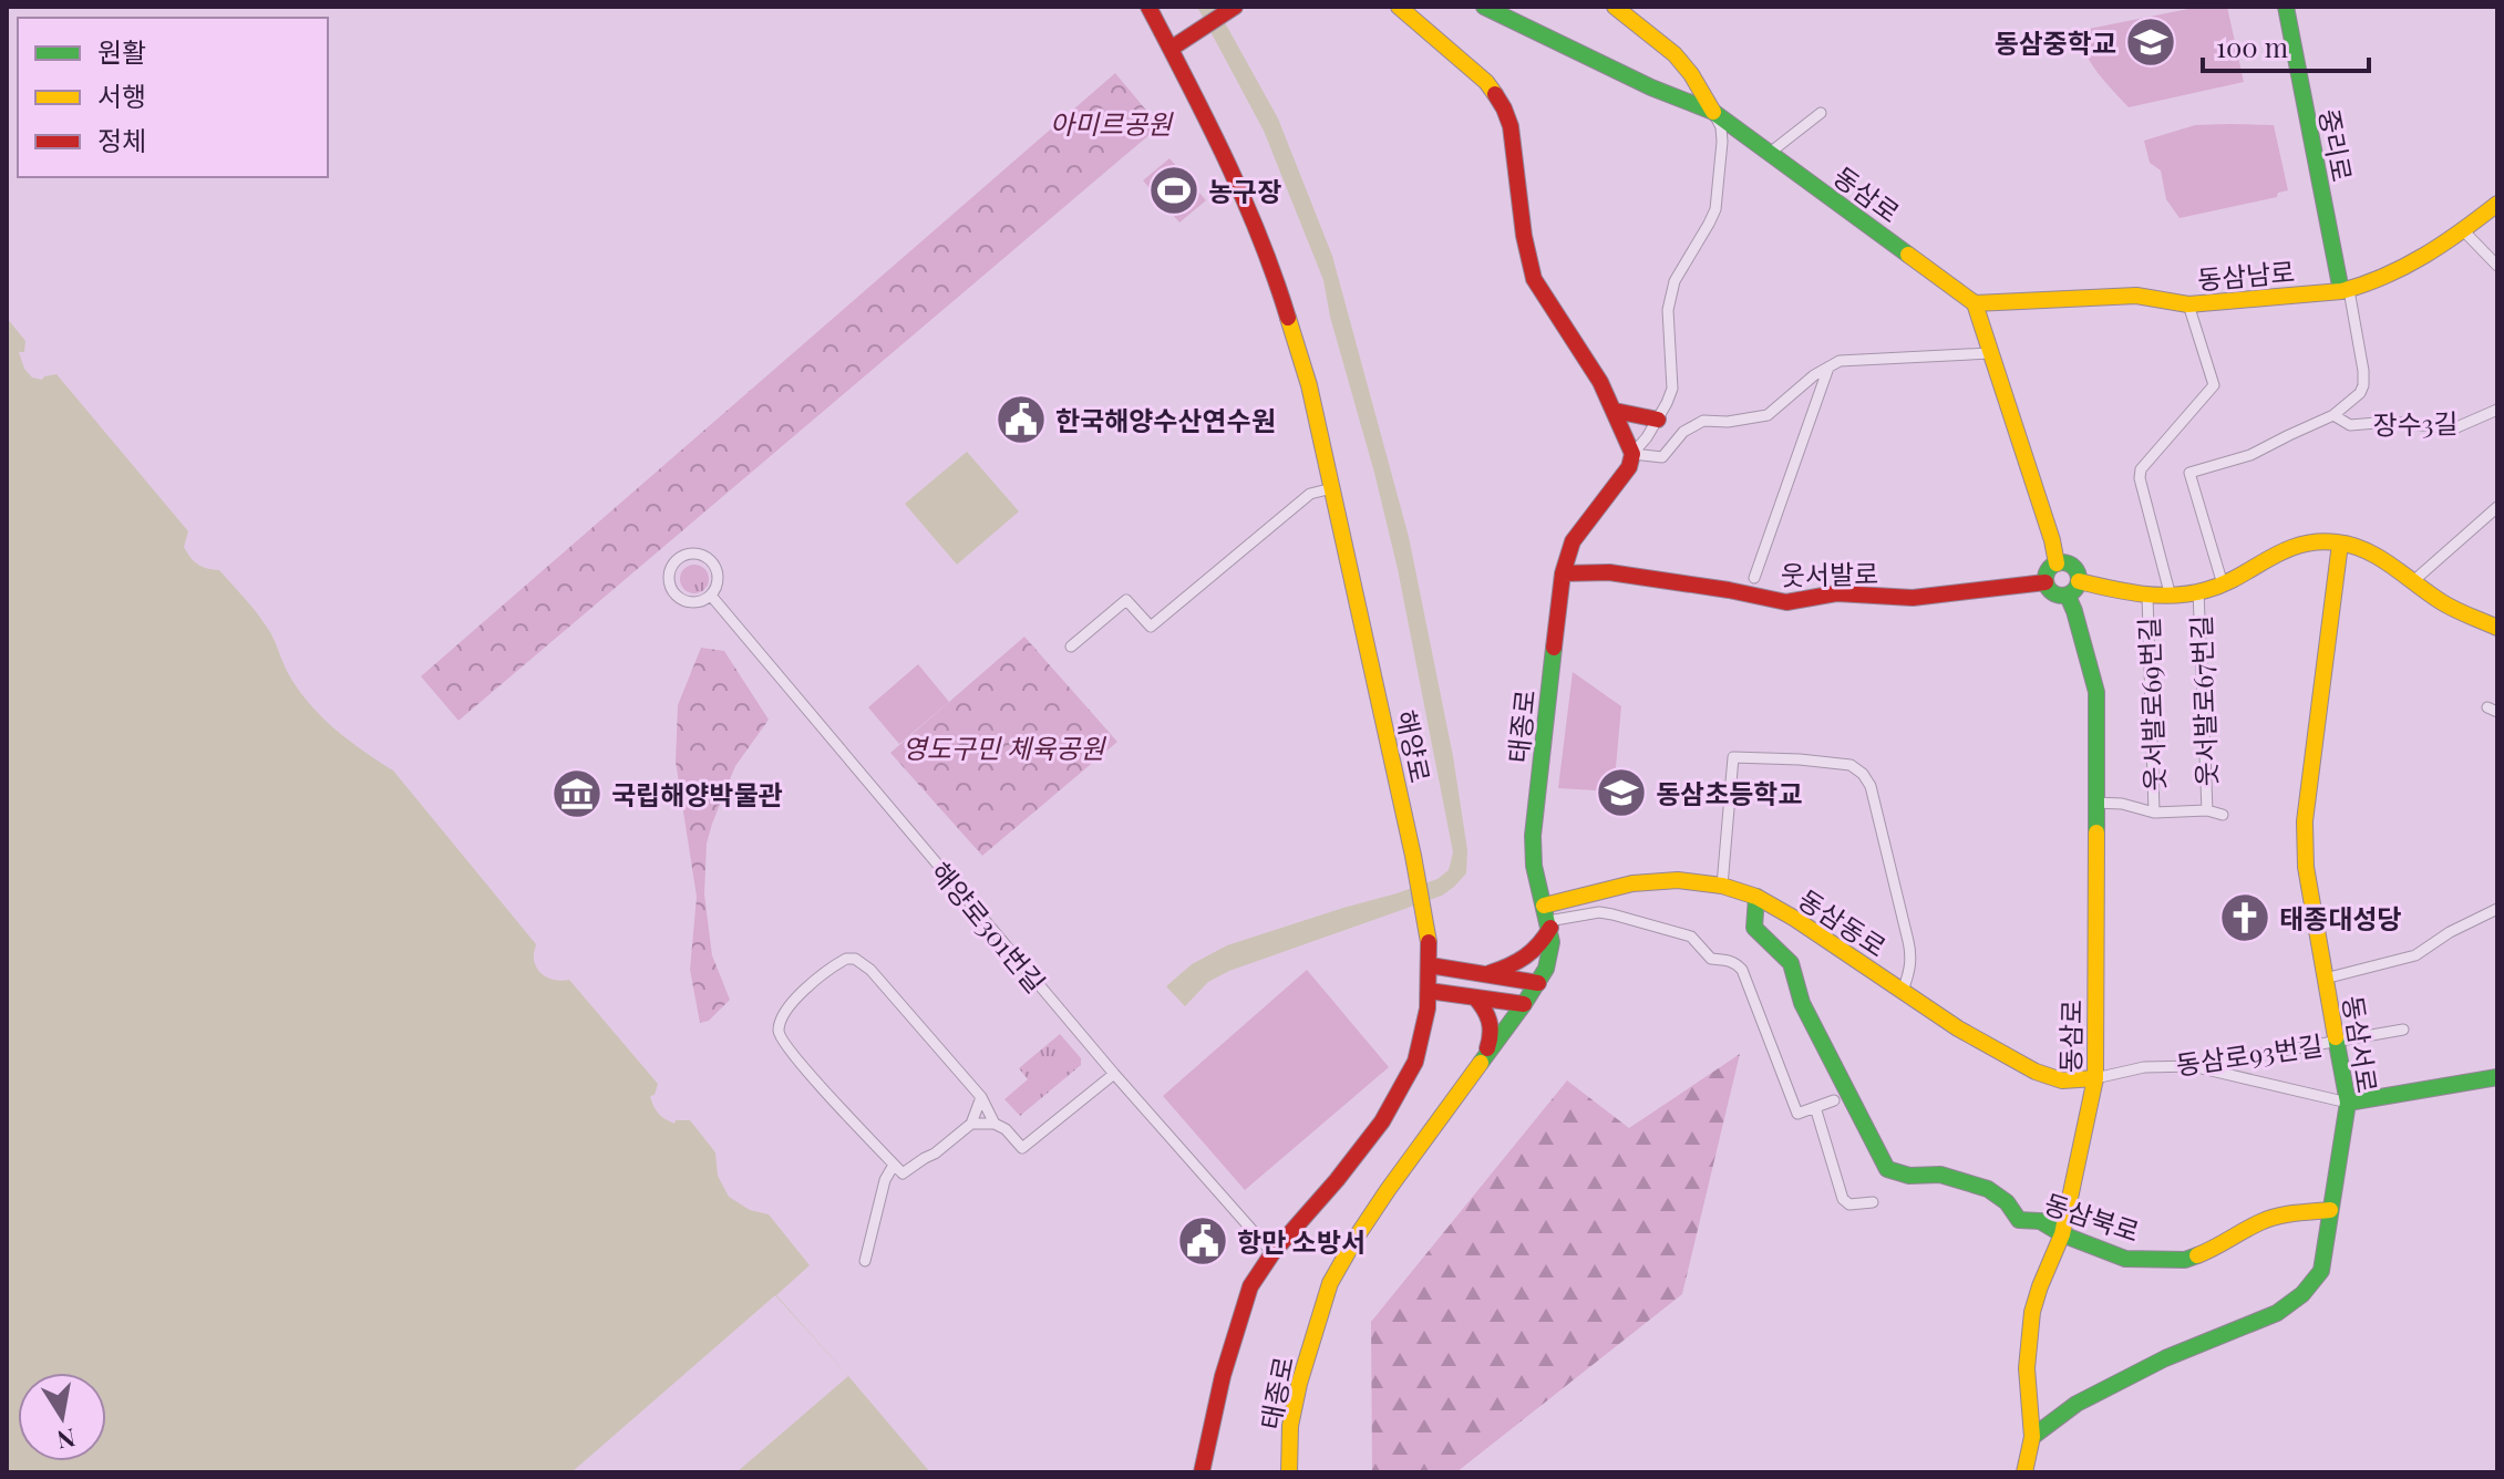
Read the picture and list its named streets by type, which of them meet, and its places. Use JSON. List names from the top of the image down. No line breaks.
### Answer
{"streets":{"main road":["중리로","동삼로","동삼남로","웃서발로","태종로","해양로","동삼동로","동삼서로","동삼북로"],"street":["장수3길","웃서발로67번길","웃서발로69번길","해양로301번길","동삼로93번길"]},"crossings":[["중리로","동삼남로"],["동삼로","동삼남로"],["동삼로","웃서발로"],["동삼로","동삼동로"],["동삼로","동삼서로"],["동삼로","동삼로93번길"],["동삼로","동삼북로"],["웃서발로","태종로"],["태종로","동삼동로"],["해양로","해양로301번길"],["동삼동로","동삼로93번길"],["동삼동로","동삼북로"],["동삼서로","동삼로93번길"],["동삼서로","동삼북로"]],"parks":["아미르공원","영도구민 체육공원"],"places":{"school or university":["동삼중학교","동삼초등학교"],"sports":["농구장"],"public building":["한국해양수산연수원","항만 소방서"],"museum":["국립해양박물관"],"church":["태종대성당"]},"legend":["원활","서행","정체"],"scale_bar":"100 m","north":"bottom"}
